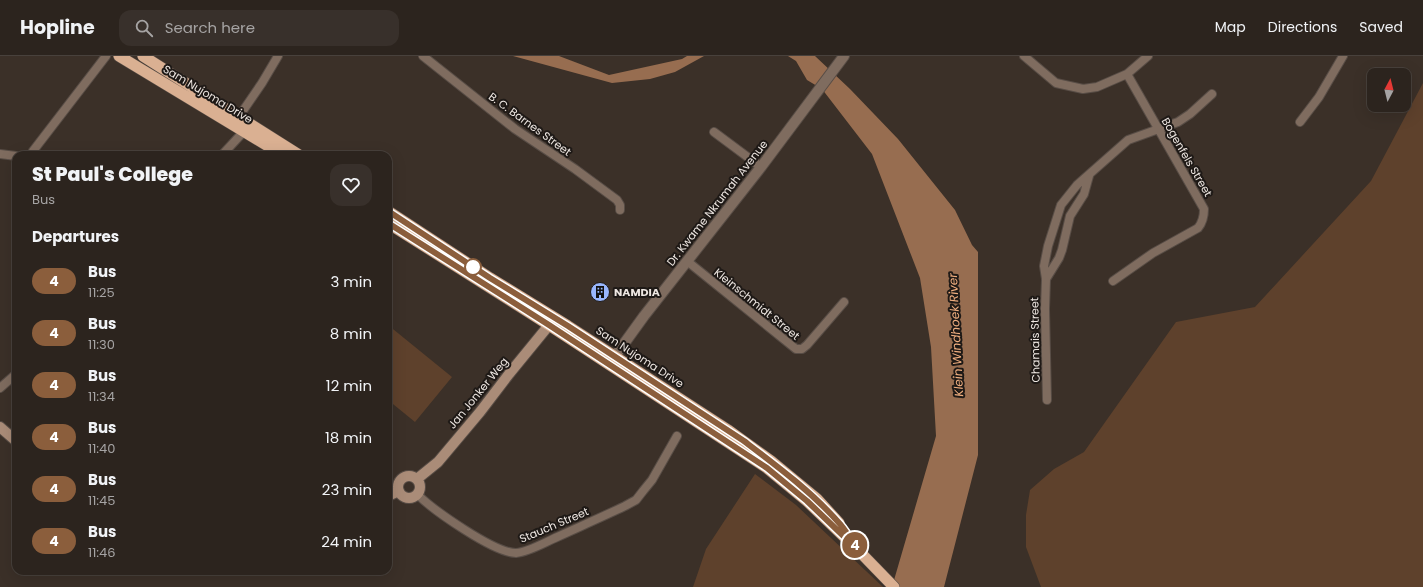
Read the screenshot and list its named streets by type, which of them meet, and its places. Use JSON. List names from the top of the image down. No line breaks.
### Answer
{"streets":{"highway":["Sam Nujoma Drive"],"main road":["Jan Jonker Weg"],"street":["B. C. Barnes Street","Bogenfels Street","Dr. Kwame Nkrumah Avenue","Kleinschmidt Street","Chamais Street","Stauch Street"]},"crossings":[["Sam Nujoma Drive","Dr. Kwame Nkrumah Avenue"],["Sam Nujoma Drive","Jan Jonker Weg"],["Bogenfels Street","Chamais Street"],["Dr. Kwame Nkrumah Avenue","Kleinschmidt Street"],["Jan Jonker Weg","Stauch Street"]],"water":["Klein Windhoek River"],"places":{"building":["NAMDIA"]},"lines":["bus line 4"],"north":"top","page":{"header":"Hopline","search":"Search here","nav":["Map","Directions","Saved"],"on_map":"4","heading":[["St Paul's College","Bus"],"Departures"],"list":[{"mark":"4","name":"Bus","note":"11:25","value":"3 min"},{"mark":"4","name":"Bus","note":"11:30","value":"8 min"},{"mark":"4","name":"Bus","note":"11:34","value":"12 min"},{"mark":"4","name":"Bus","note":"11:40","value":"18 min"},{"mark":"4","name":"Bus","note":"11:45","value":"23 min"},{"mark":"4","name":"Bus","note":"11:46","value":"24 min"}]}}
